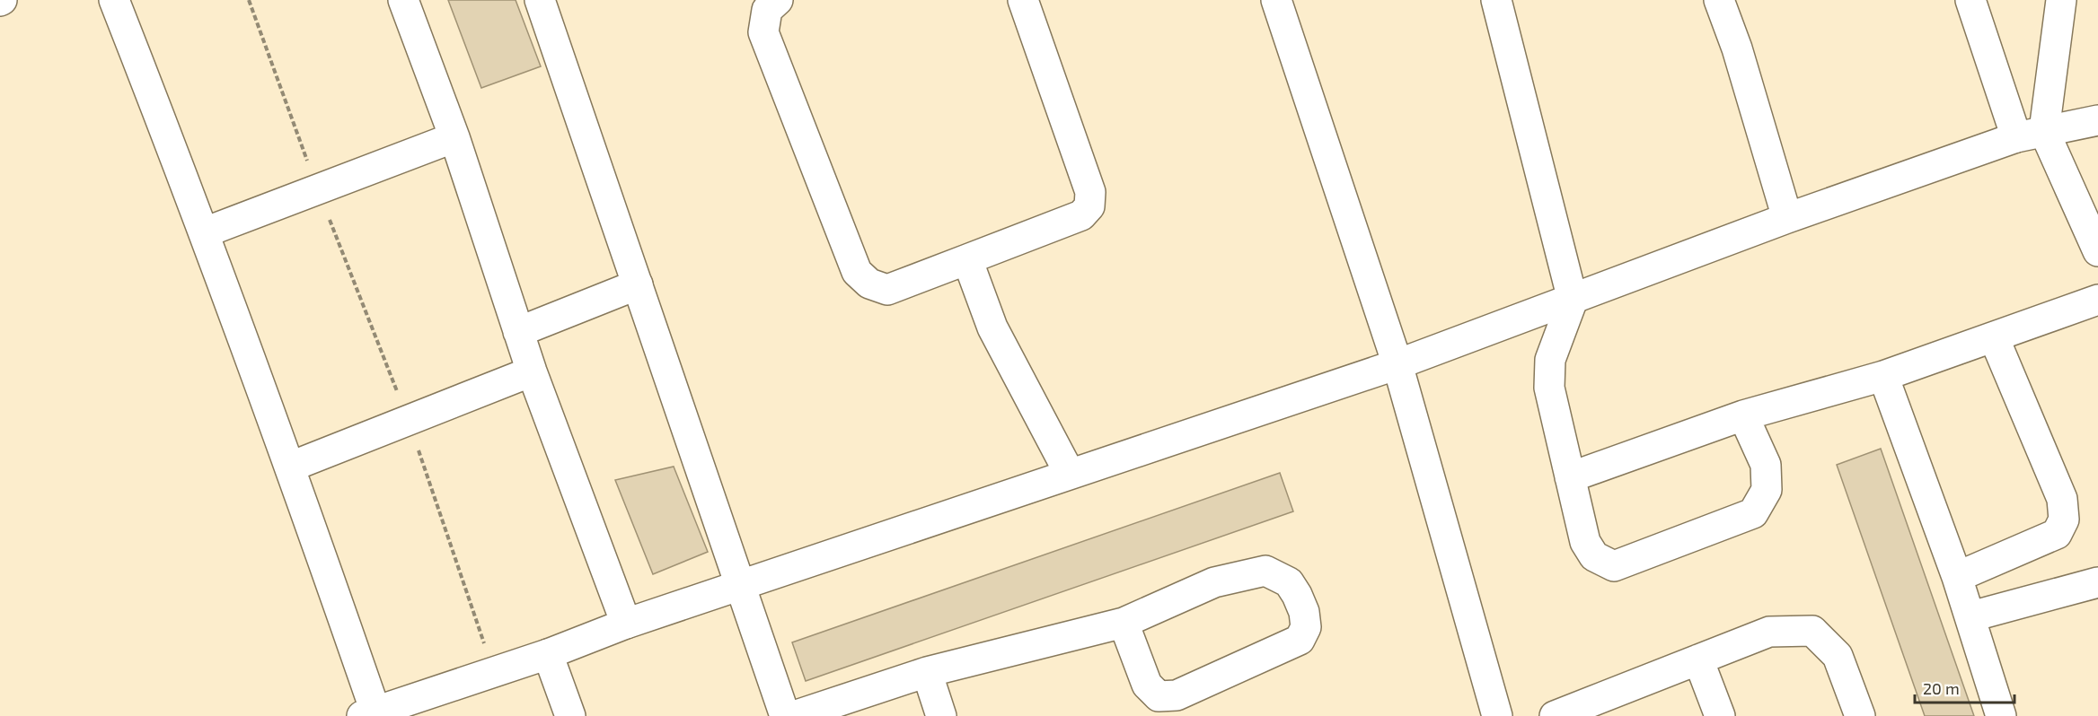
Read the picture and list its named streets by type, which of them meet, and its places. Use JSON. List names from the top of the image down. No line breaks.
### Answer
{"scale_bar":"20 m"}
